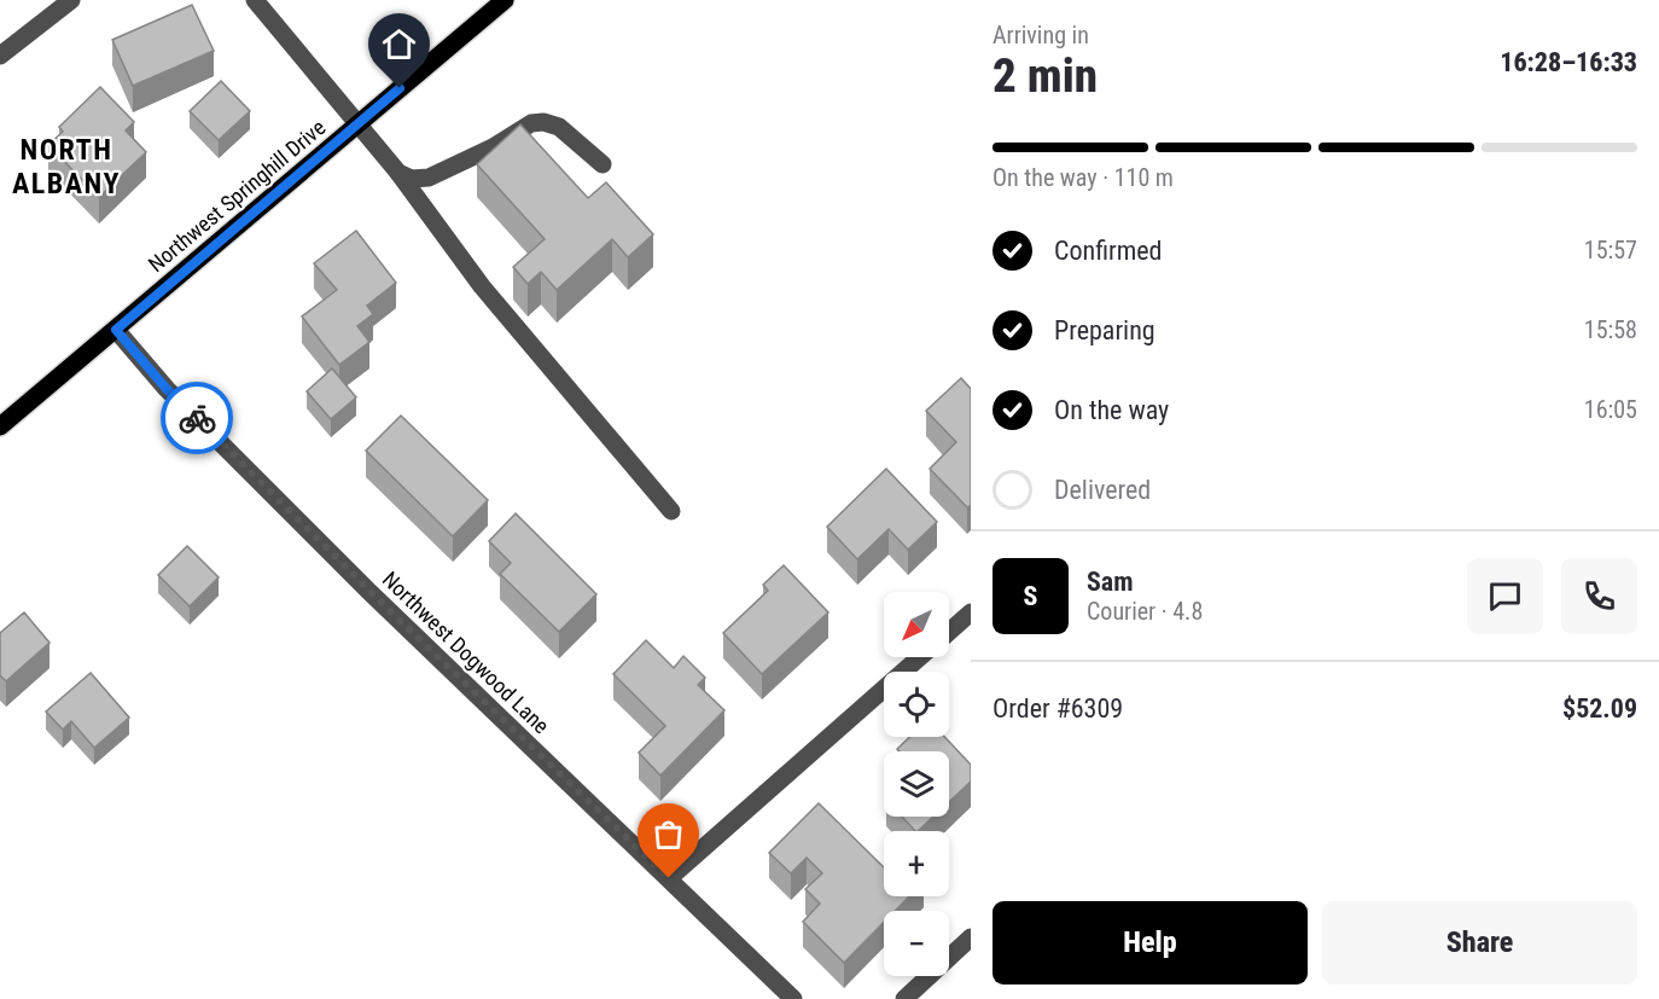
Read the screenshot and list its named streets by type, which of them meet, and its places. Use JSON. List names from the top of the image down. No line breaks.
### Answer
{"streets":{"main road":["Northwest Springhill Drive"],"street":["Northwest Dogwood Lane"]},"crossings":[["Northwest Springhill Drive","Northwest Dogwood Lane"]],"districts":["NORTH ALBANY"],"north":"bottom left","page":{"heading":["2 min","Arriving in","16:28–16:33"],"panel":["Sam","Courier · 4.8","Order #6309","$52.09"],"bar":"On the way · 110 m","list":[["Confirmed","15:57"],["Preparing","15:58"],["On the way","16:05"],"Delivered"],"round":"S","map_buttons":["+","−"],"buttons":["Help","Share"]}}
